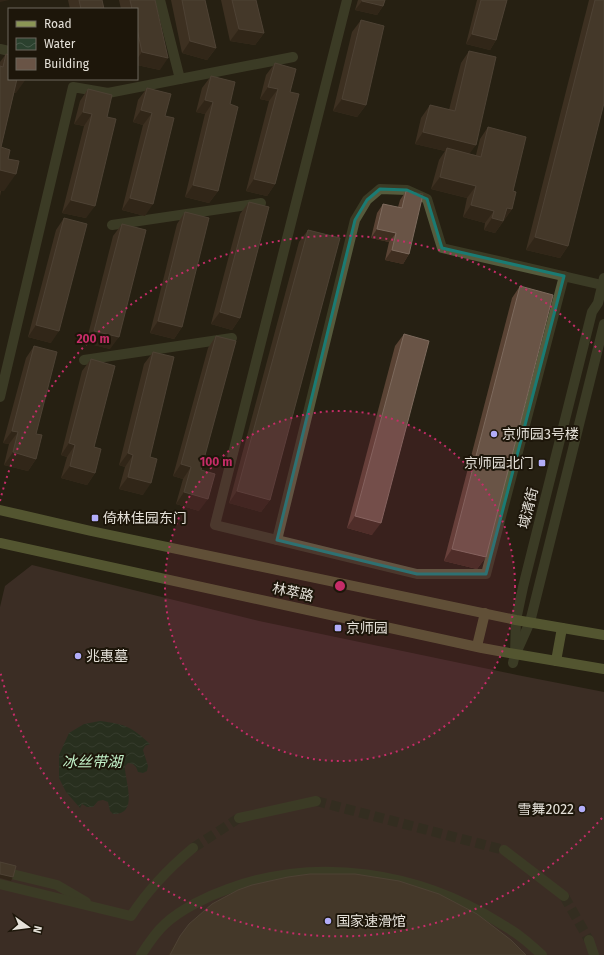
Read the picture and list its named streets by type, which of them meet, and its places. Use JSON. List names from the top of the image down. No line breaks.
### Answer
{"streets":{"main road":["林萃路"],"street":["域清街"]},"crossings":[["域清街","林萃路"]],"water":["冰丝带湖"],"places":{"other":["京师园3号楼","兆惠墓","雪舞2022","国家速滑馆"],"transit":["京师园北门","倚林佳园东门","京师园"]},"legend":["Road","Water","Building"],"north":"right","rings":["200 m","100 m"]}
